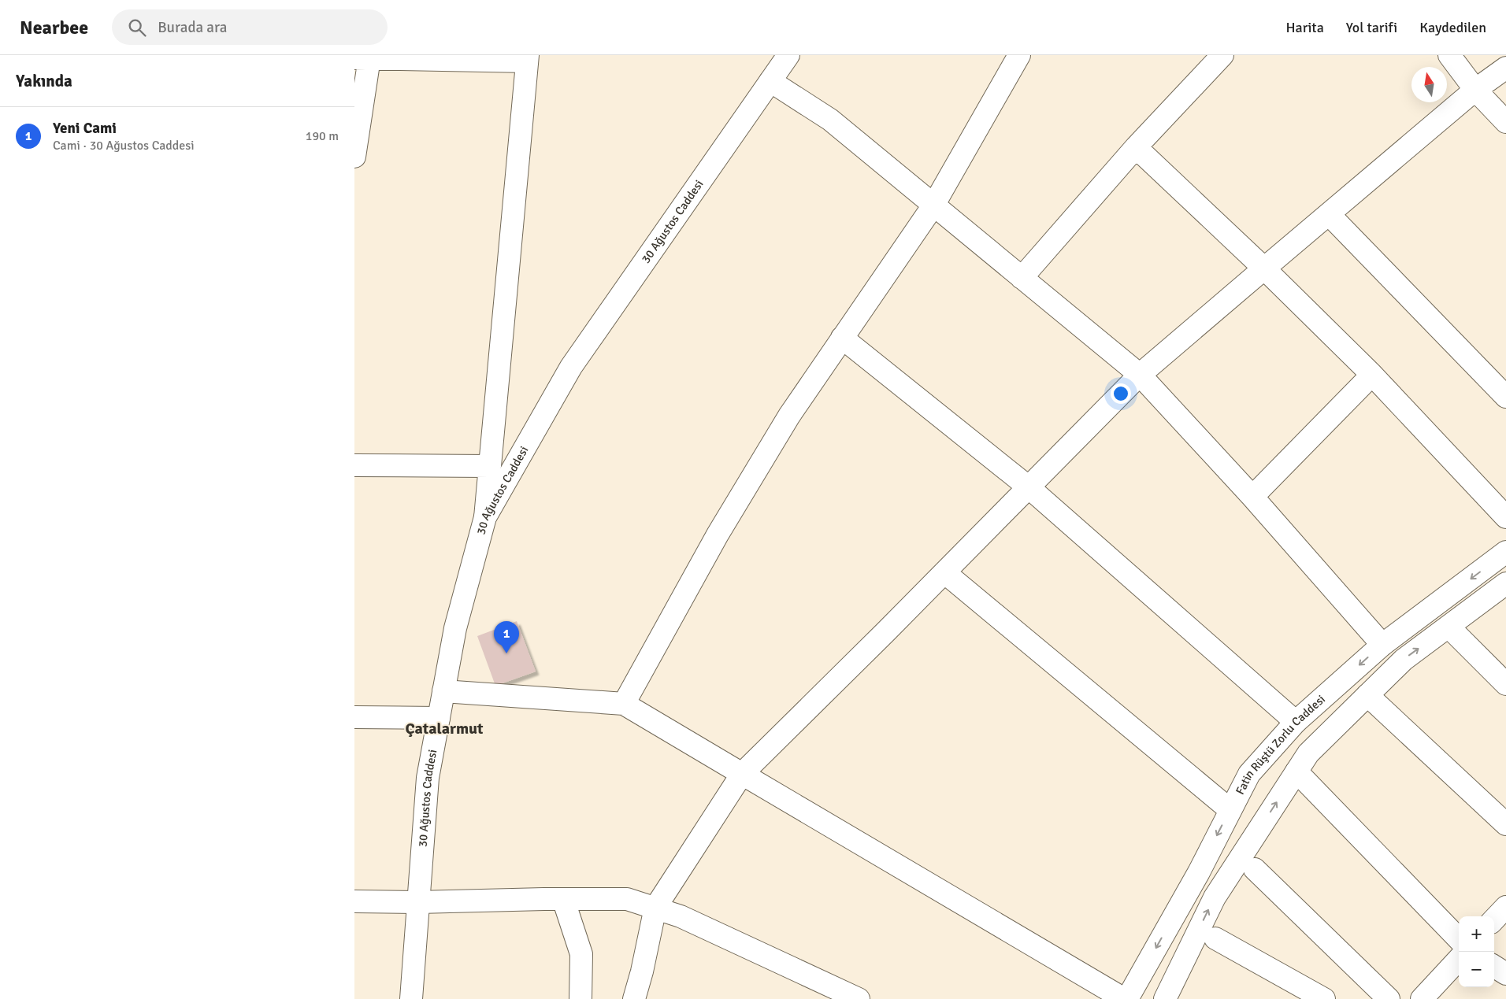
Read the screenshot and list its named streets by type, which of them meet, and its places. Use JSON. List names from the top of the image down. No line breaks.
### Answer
{"streets":{"street":["30 Ağustos Caddesi","Fatin Rüştü Zorlu Caddesi"]},"districts":["Çatalarmut"],"north":"top","page":{"header":"Nearbee","search":"Burada ara","nav":["Harita","Yol tarifi","Kaydedilen"],"heading":"Yakında","list":[{"mark":"1","name":"Yeni Cami","note":"Cami · 30 Ağustos Caddesi","value":"190 m"}],"pins":"1","map_buttons":["+","−"]}}
